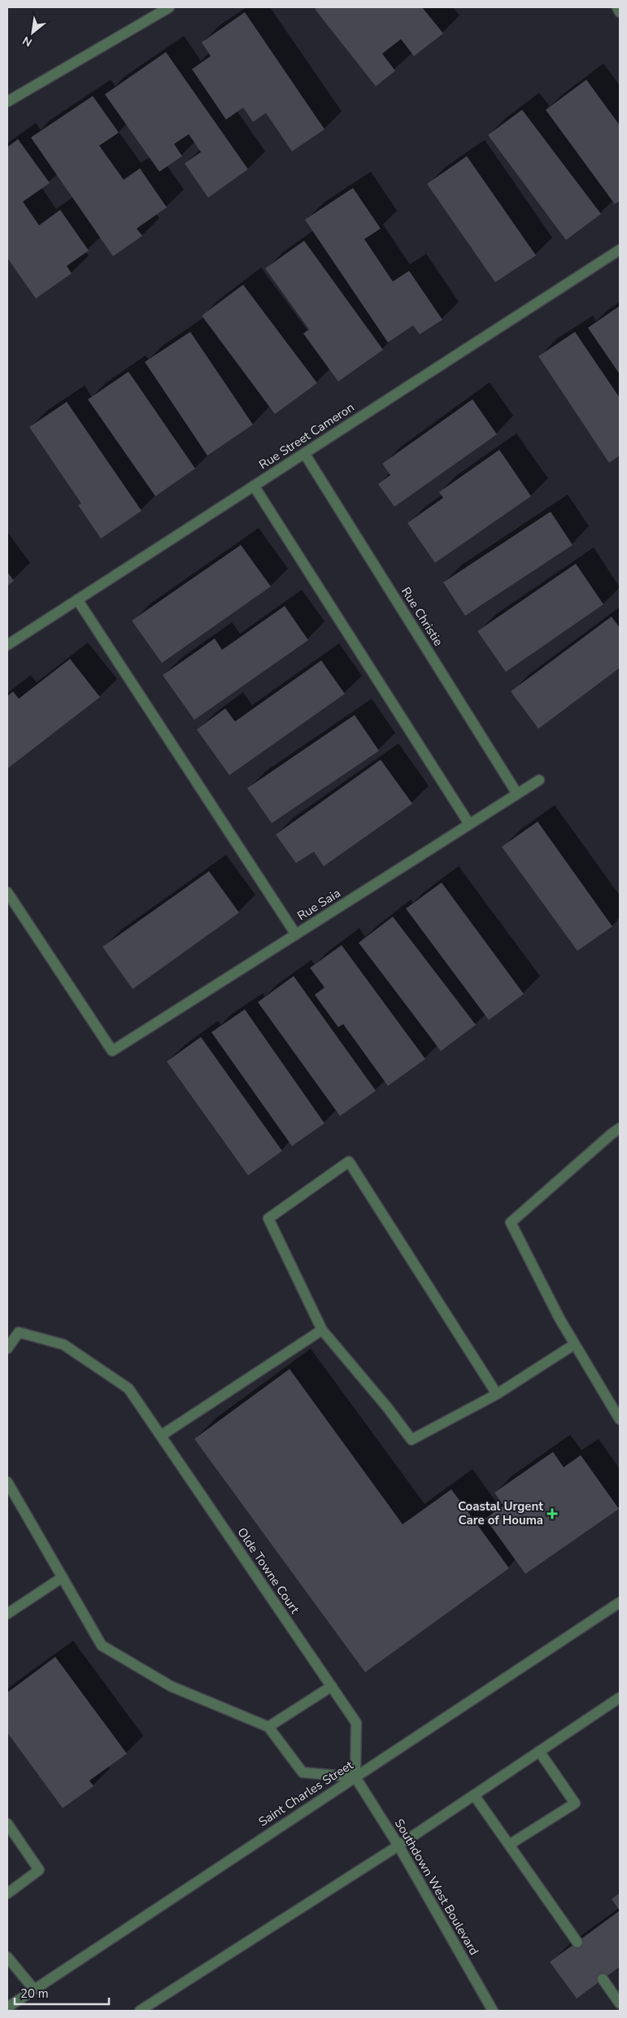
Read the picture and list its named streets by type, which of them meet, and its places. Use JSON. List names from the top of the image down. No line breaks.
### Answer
{"streets":{"street":["Rue Street Cameron","Rue Christie","Rue Saia","Olde Towne Court","Saint Charles Street","Southdown West Boulevard"]},"crossings":[["Rue Street Cameron","Rue Christie"],["Rue Christie","Rue Saia"],["Olde Towne Court","Saint Charles Street"],["Olde Towne Court","Southdown West Boulevard"],["Saint Charles Street","Southdown West Boulevard"]],"places":{"health":["Coastal Urgent Care of Houma"]},"scale_bar":"20 m","north":"bottom left"}
